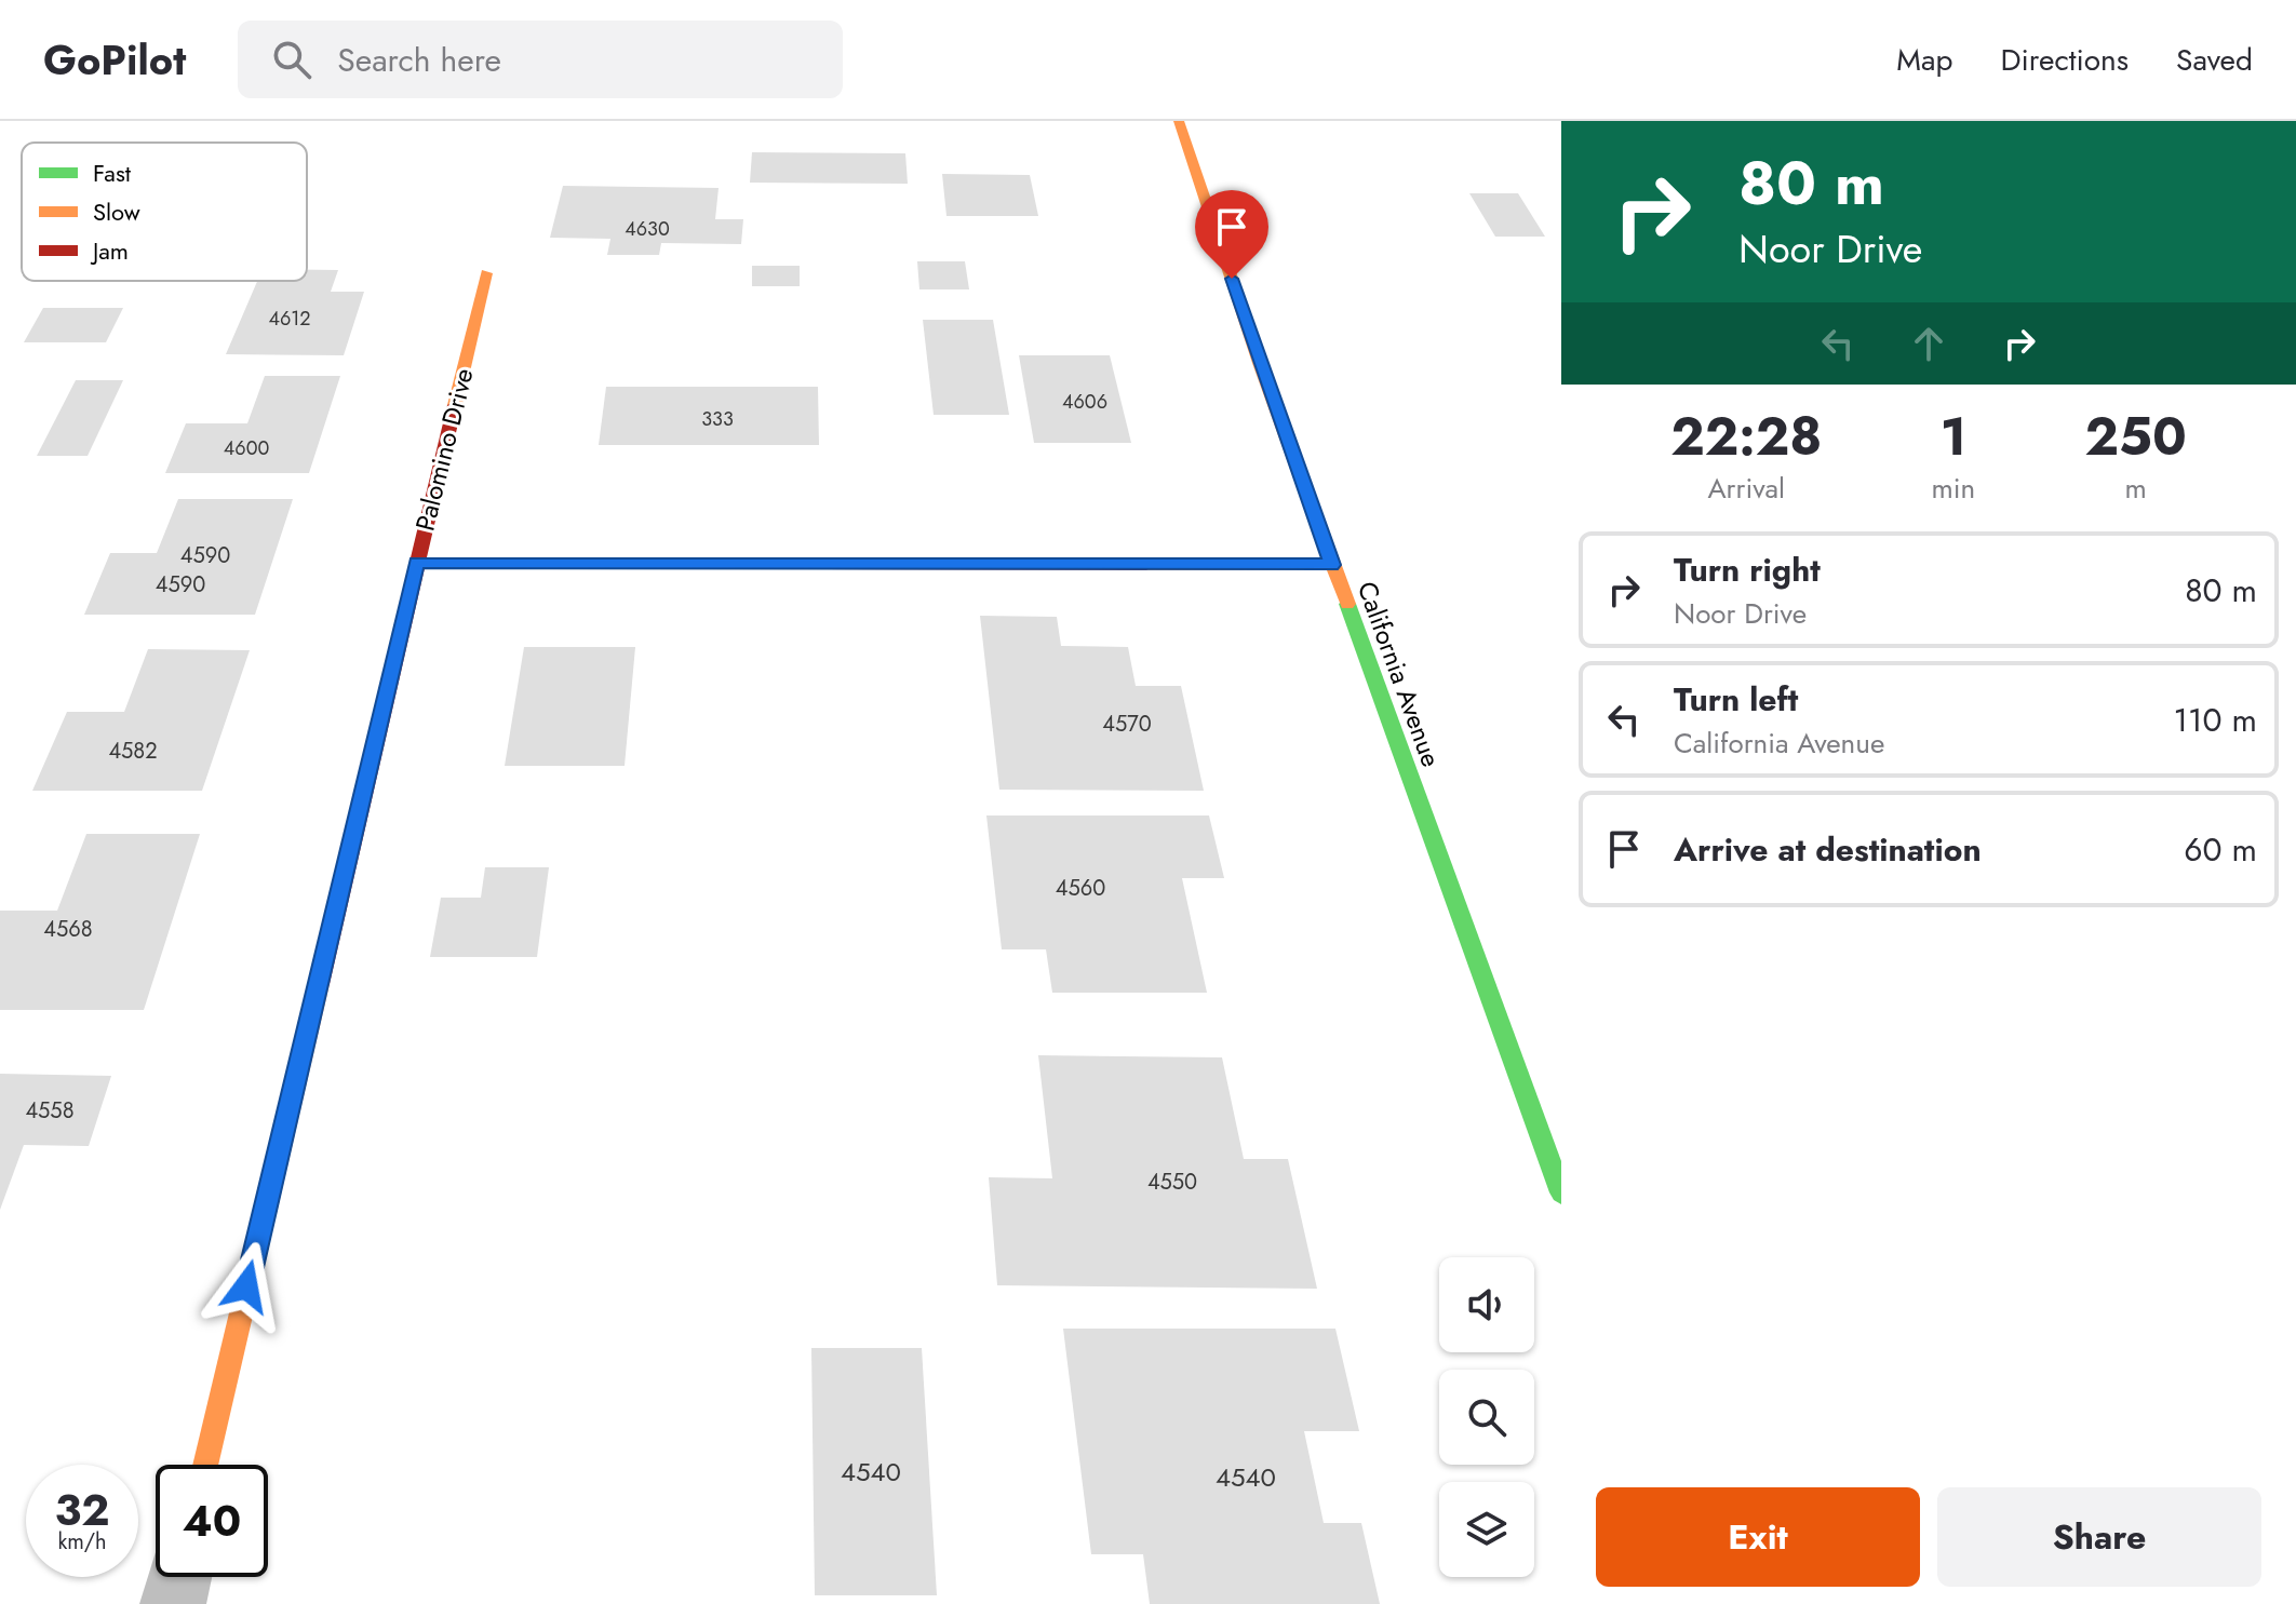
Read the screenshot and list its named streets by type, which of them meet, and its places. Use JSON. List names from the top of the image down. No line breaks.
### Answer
{"streets":{"street":["Palomino Drive","California Avenue"]},"house_numbers":["4630","4612","4606","333","4600","4590","4590","4570","4582","4560","4568","4558","4550","4540","4540"],"legend":["Fast","Slow","Jam"],"page":{"header":"GoPilot","search":"Search here","nav":["Map","Directions","Saved"],"turn":["80 m","Noor Drive"],"eta":["22:28","Arrival","1","min","250","m"],"list":[{"name":"Turn right","note":"Noor Drive","value":"80 m"},{"name":"Turn left","note":"California Avenue","value":"110 m"},{"name":"Arrive at destination","value":"60 m"}],"speed":"32 km/h","limit":"40","buttons":["Exit","Share"]}}
